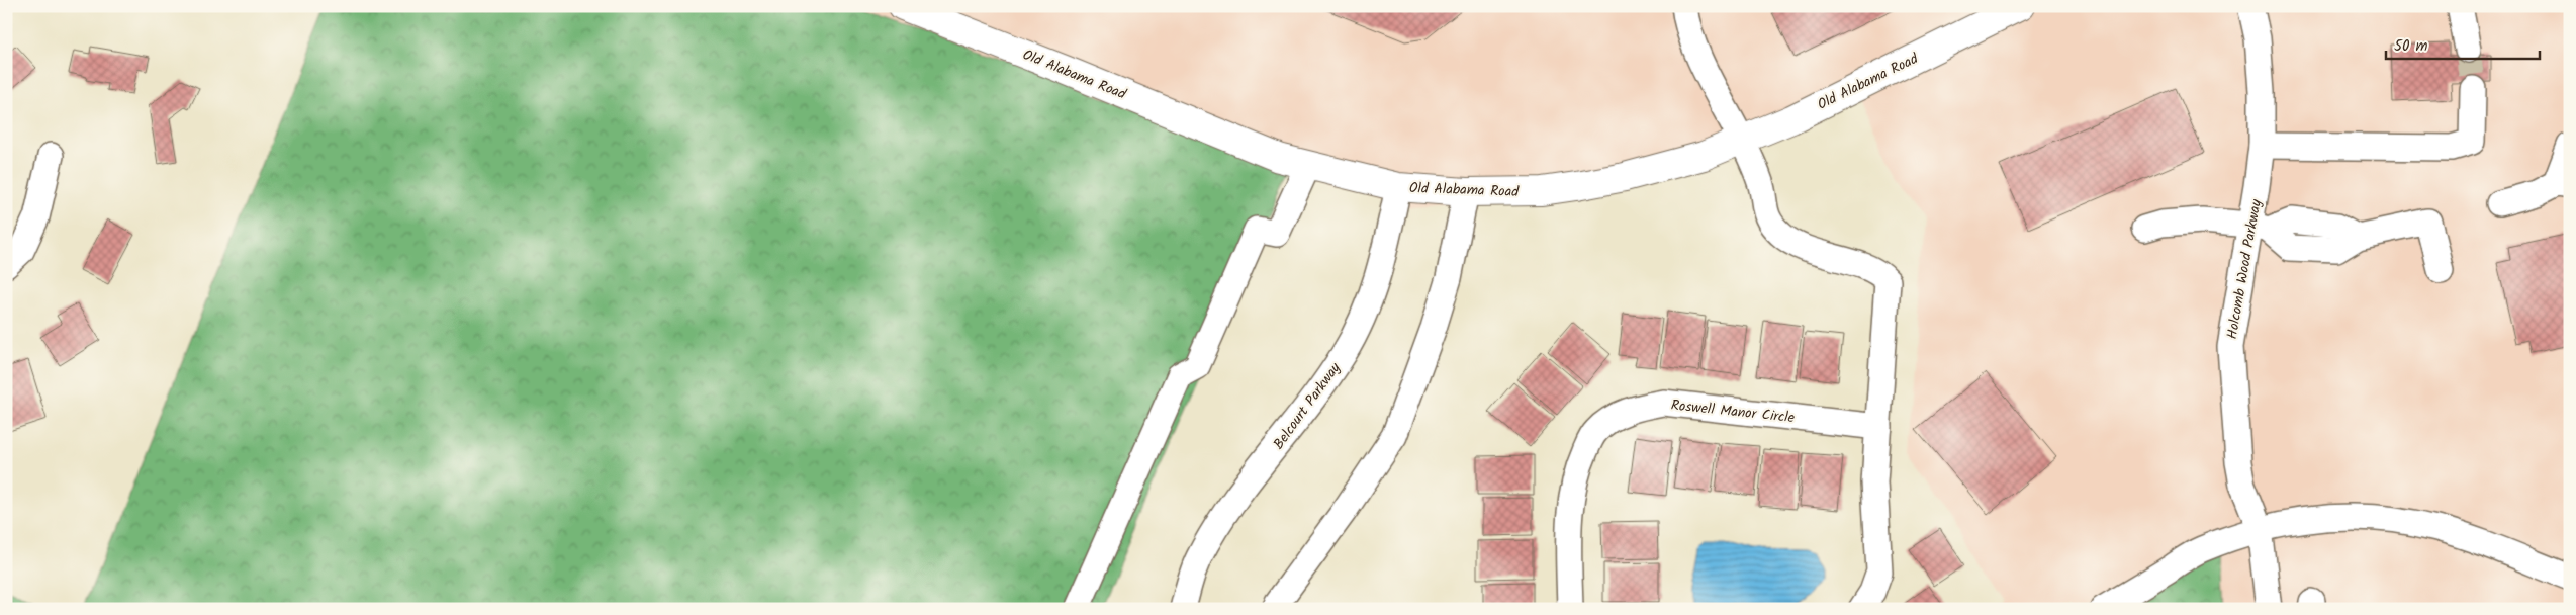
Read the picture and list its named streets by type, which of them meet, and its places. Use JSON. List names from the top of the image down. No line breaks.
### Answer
{"streets":{"main road":["Old Alabama Road"],"street":["Holcomb Wood Parkway","Belcourt Parkway","Roswell Manor Circle"]},"crossings":[["Old Alabama Road","Belcourt Parkway"]],"scale_bar":"50 m"}
